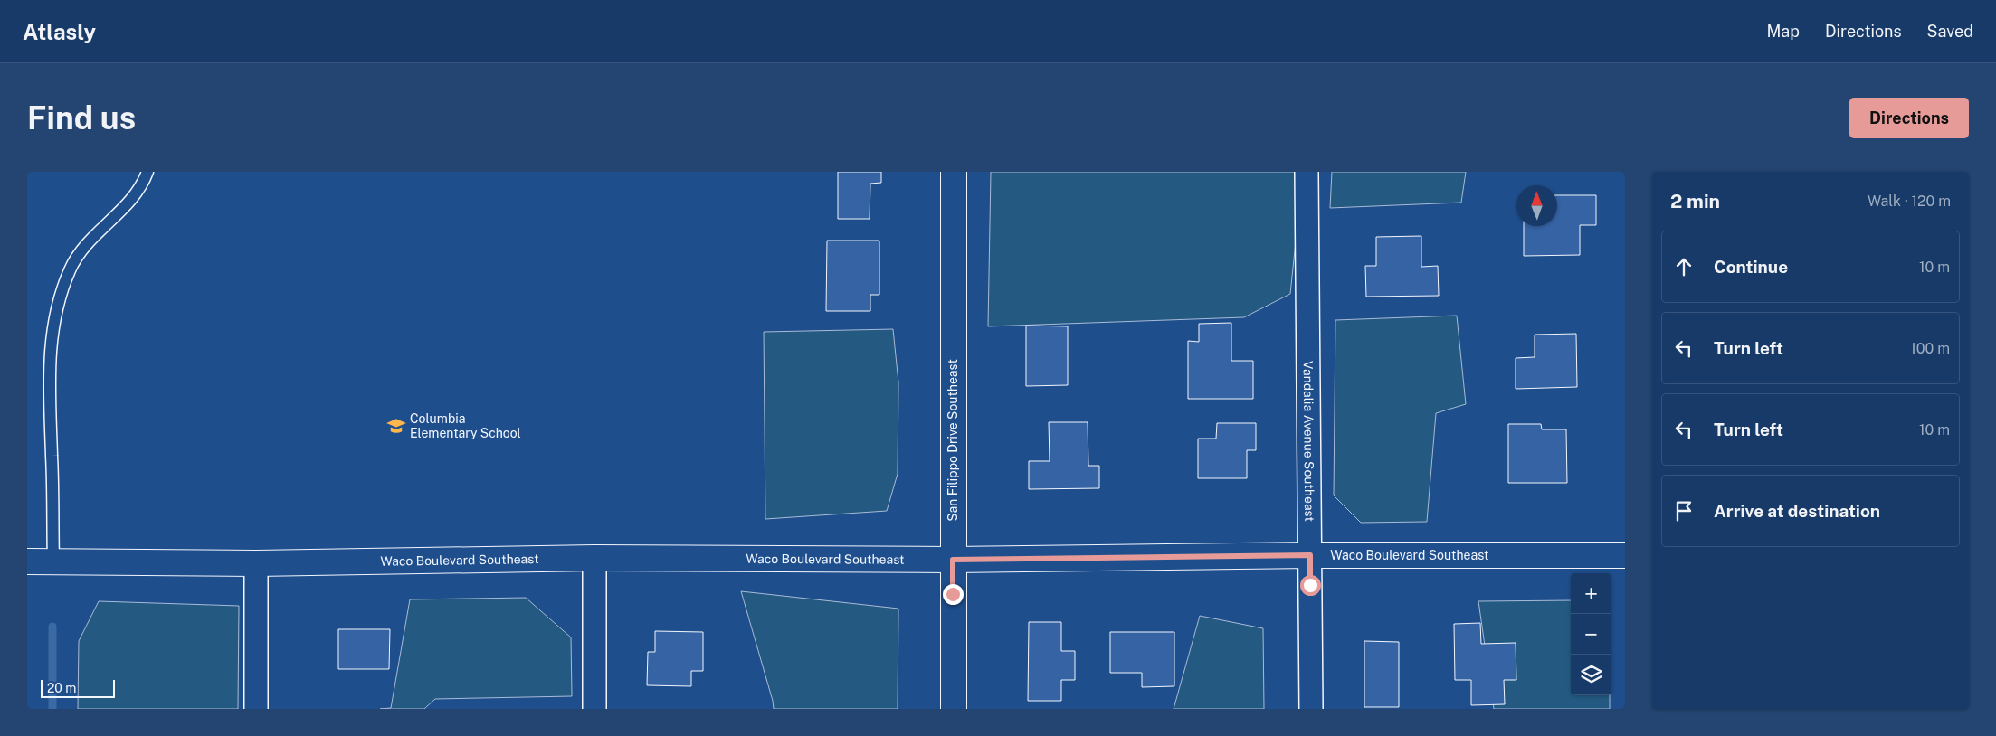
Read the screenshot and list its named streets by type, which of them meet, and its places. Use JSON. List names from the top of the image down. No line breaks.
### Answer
{"streets":{"street":["San Filippo Drive Southeast","Vandalia Avenue Southeast","Waco Boulevard Southeast"]},"crossings":[["San Filippo Drive Southeast","Waco Boulevard Southeast"],["Vandalia Avenue Southeast","Waco Boulevard Southeast"]],"places":{"school or university":["Columbia Elementary School"]},"scale_bar":"20 m","north":"top","page":{"header":"Atlasly","nav":["Map","Directions","Saved"],"buttons":"Directions","title":"Find us","heading":["2 min","Walk · 120 m"],"list":[["Continue","10 m"],["Turn left","100 m"],["Turn left","10 m"],"Arrive at destination"],"map_buttons":["+","−"],"scale":"20 m"}}
